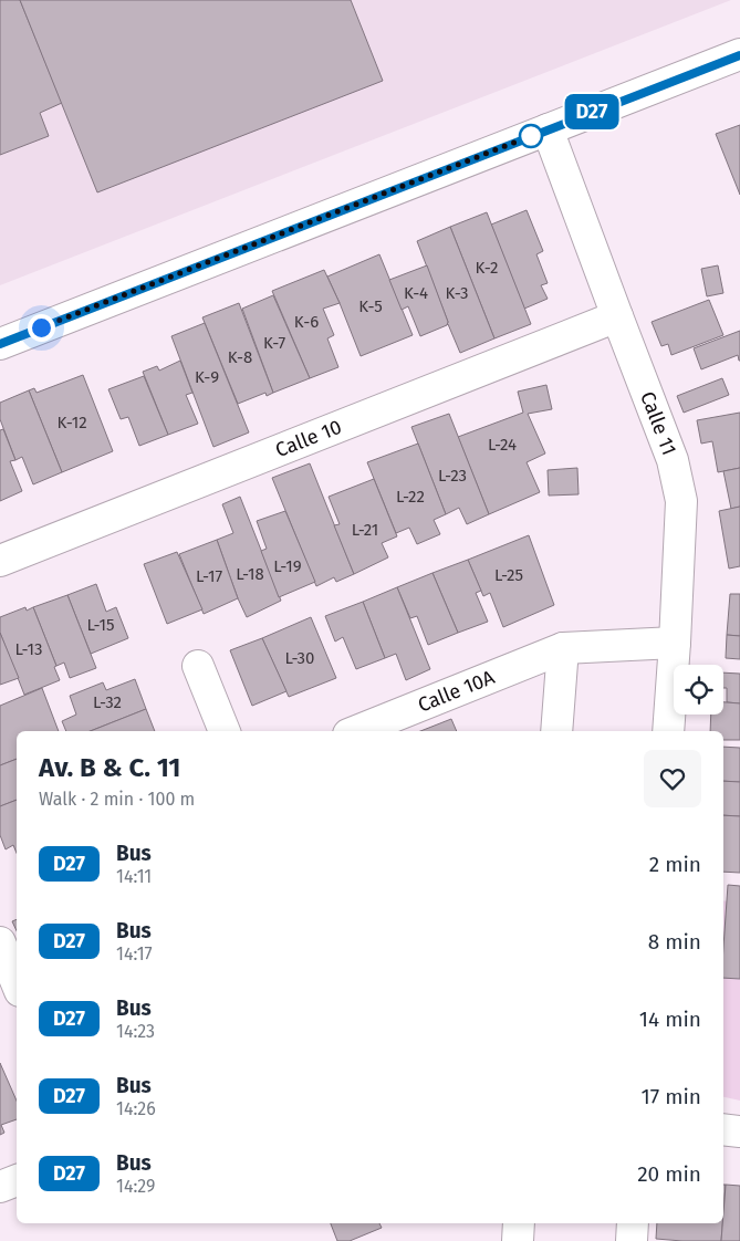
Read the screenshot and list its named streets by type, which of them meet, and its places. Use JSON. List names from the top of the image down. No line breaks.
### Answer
{"streets":{"street":["Calle 11","Calle 10","Calle 10A"]},"crossings":[["Calle 11","Calle 10"],["Calle 11","Calle 10A"]],"lines":["bus line D27"],"house_numbers":["K-2","K-4","K-3","K-5","K-6","K-7","K-8","K-9","K-12","L-24","L-23","L-22","L-21","L-19","L-18","L-25","L-17","L-15","L-13","L-30","L-32"],"page":{"on_map":"D27","heading":["Av. B & C. 11","Walk · 2 min · 100 m"],"list":[{"mark":"D27","name":"Bus","note":"14:11","value":"2 min"},{"mark":"D27","name":"Bus","note":"14:17","value":"8 min"},{"mark":"D27","name":"Bus","note":"14:23","value":"14 min"},{"mark":"D27","name":"Bus","note":"14:26","value":"17 min"},{"mark":"D27","name":"Bus","note":"14:29","value":"20 min"}]}}
